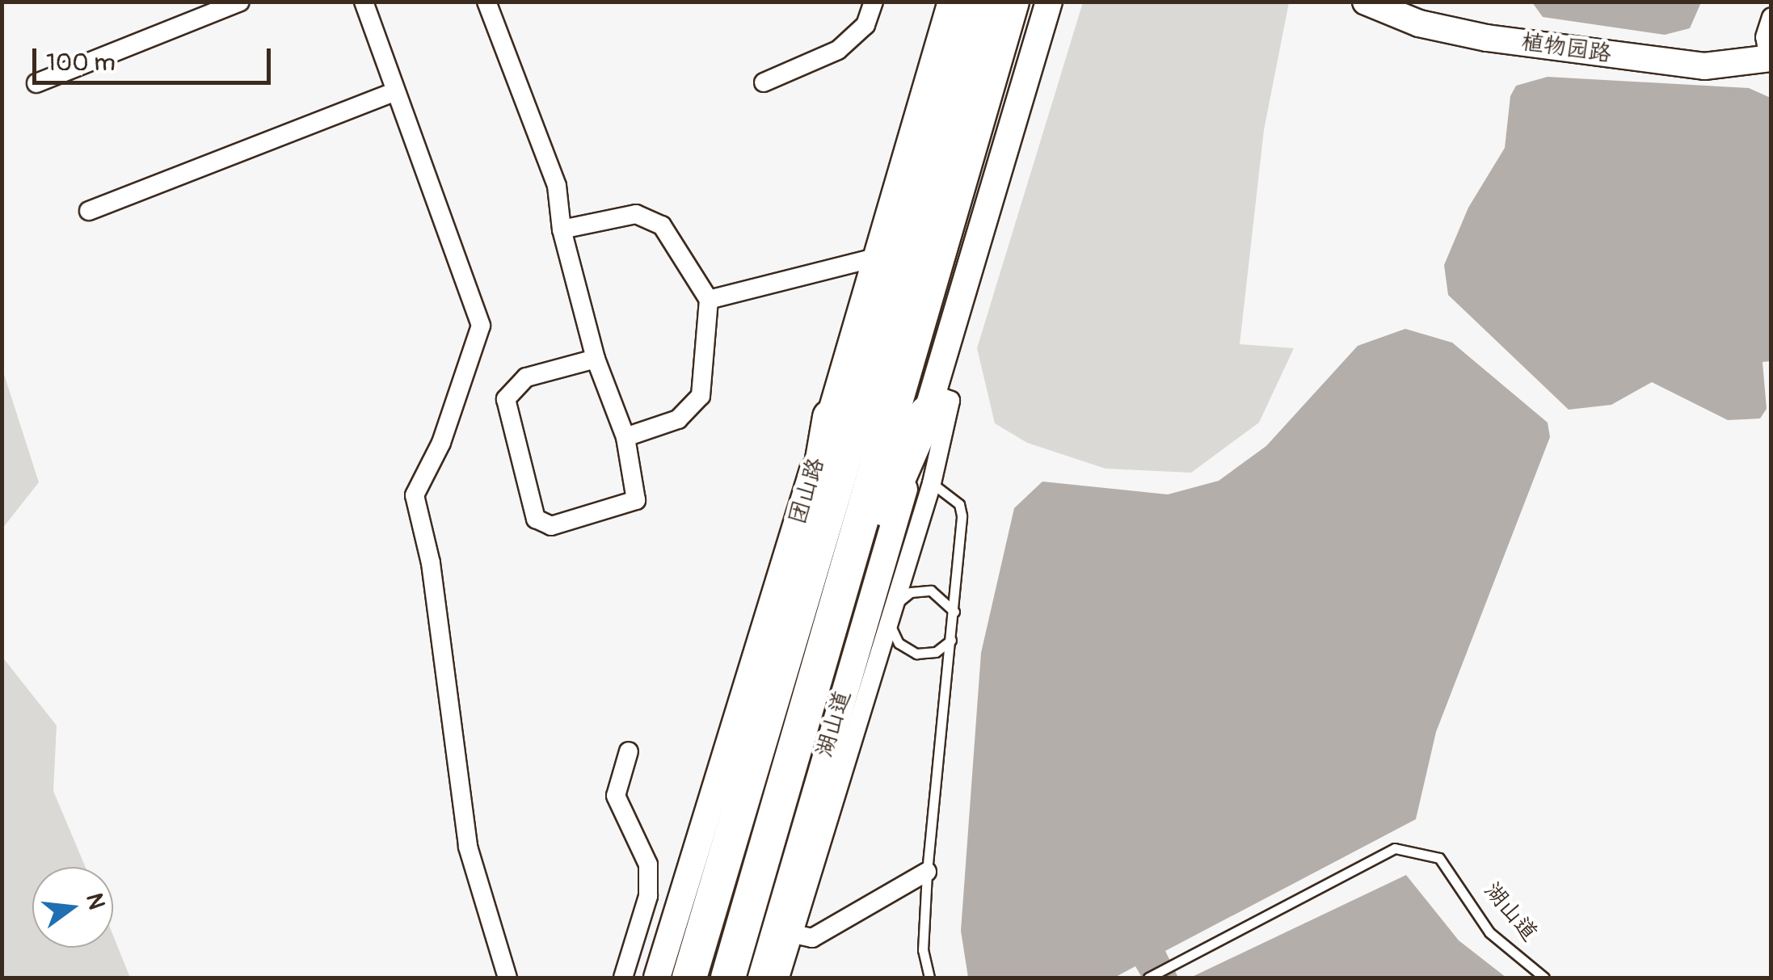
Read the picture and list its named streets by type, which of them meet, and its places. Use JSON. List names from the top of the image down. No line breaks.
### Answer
{"streets":{"highway":["团山路"],"main road":["植物园路"],"street":["湖山道"]},"scale_bar":"100 m","north":"right"}
